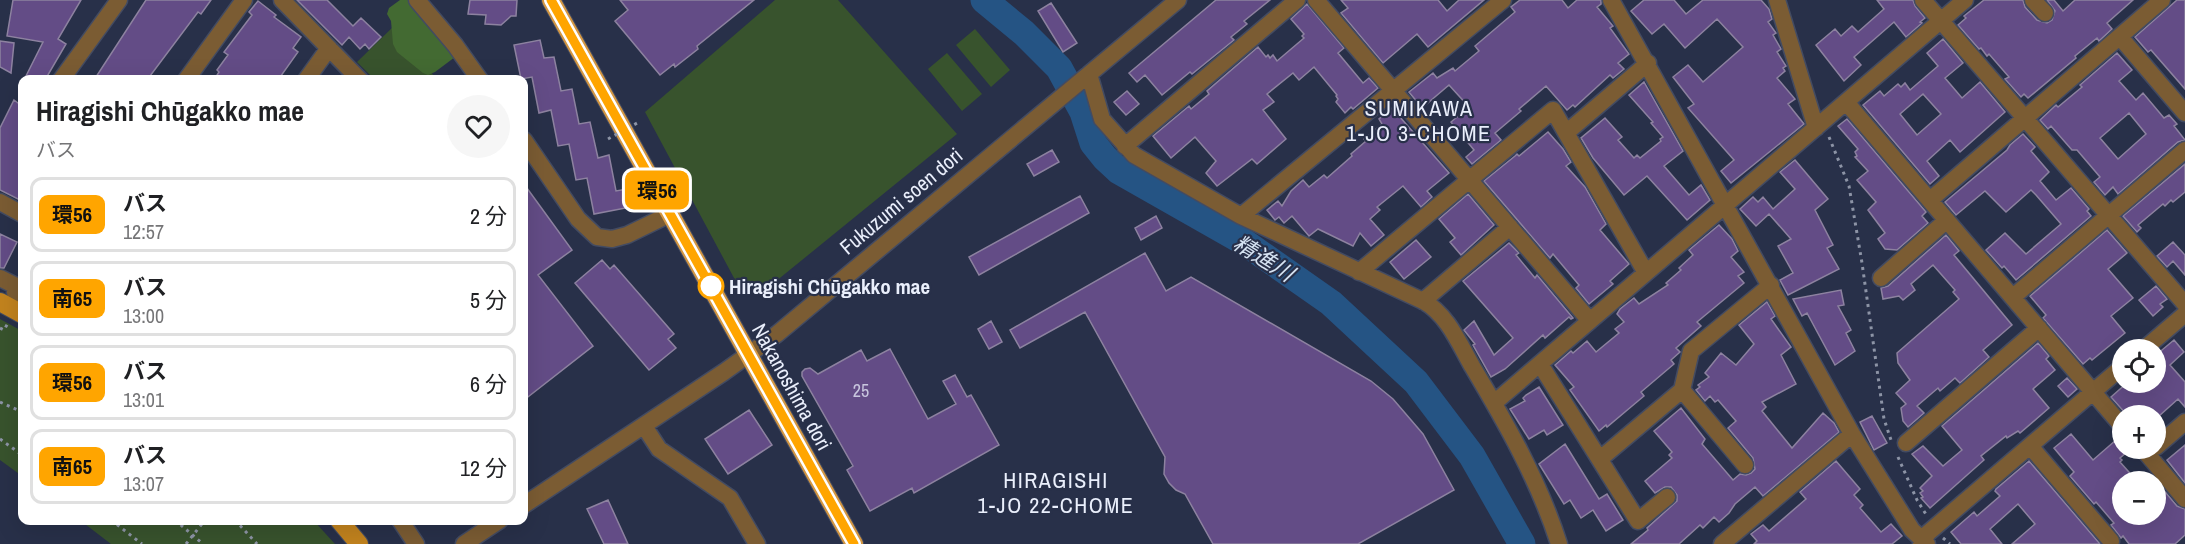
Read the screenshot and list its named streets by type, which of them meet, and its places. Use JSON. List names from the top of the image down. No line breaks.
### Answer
{"streets":{"highway":["Nakanoshima dori"],"street":["Fukuzumi soen dori"]},"crossings":[["Fukuzumi soen dori","Nakanoshima dori"]],"districts":["SUMIKAWA 1-JO 3-CHOME","HIRAGISHI 1-JO 22-CHOME"],"water":["精進川"],"places":["Hiragishi Chūgakko mae"],"lines":["bus line 環56"],"house_numbers":["25"],"page":{"on_map":"環56","heading":["Hiragishi Chūgakko mae","バス"],"list":[{"mark":"環56","name":"バス","note":"12:57","value":"2 分"},{"mark":"南65","name":"バス","note":"13:00","value":"5 分"},{"mark":"環56","name":"バス","note":"13:01","value":"6 分"},{"mark":"南65","name":"バス","note":"13:07","value":"12 分"}],"map_buttons":["+","−"]}}
